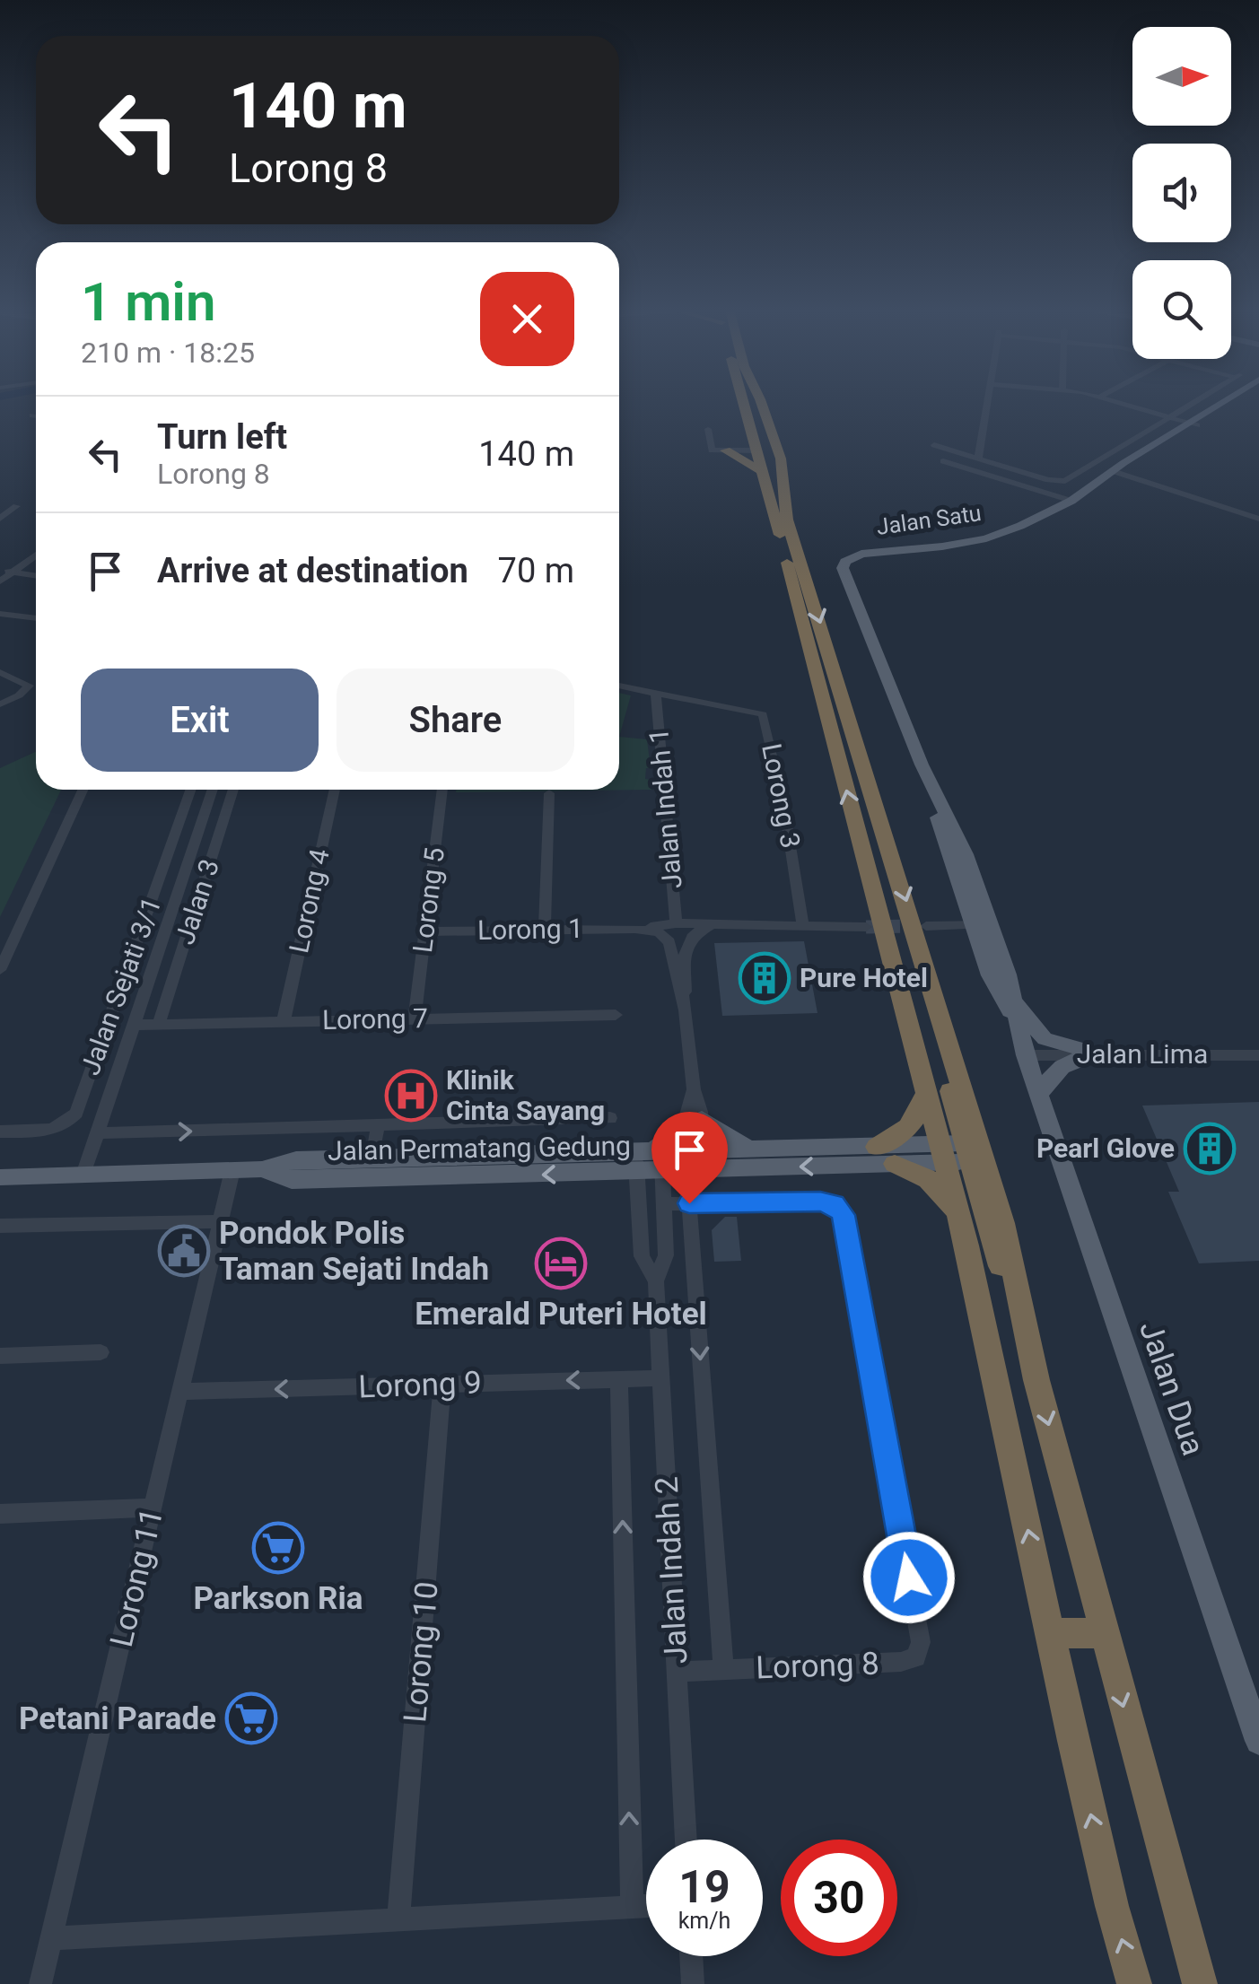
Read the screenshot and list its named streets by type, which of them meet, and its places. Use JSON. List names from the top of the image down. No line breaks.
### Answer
{"streets":{"main road":["Jalan Satu","Jalan Permatang Gedung","Jalan Dua"],"street":["Lorong 3","Jalan Indah 1","Lorong 5","Lorong 4","Jalan 3","Lorong 1","Jalan Sejati 3/1","Lorong 7","Jalan Lima","Lorong 9","Jalan Indah 2","Lorong 11","Lorong 10","Lorong 8"]},"crossings":[["Jalan Satu","Jalan Lima"],["Jalan Satu","Jalan Dua"],["Lorong 3","Jalan Indah 1"],["Lorong 3","Lorong 1"],["Jalan Indah 1","Lorong 1"],["Lorong 5","Lorong 1"],["Lorong 5","Lorong 7"],["Lorong 4","Lorong 7"],["Jalan 3","Lorong 7"],["Jalan Lima","Jalan Dua"],["Jalan Permatang Gedung","Jalan Indah 2"],["Jalan Permatang Gedung","Lorong 11"],["Lorong 9","Jalan Indah 2"],["Lorong 9","Lorong 11"],["Lorong 9","Lorong 10"],["Jalan Indah 2","Lorong 8"]],"one_way":["Lorong 9"],"places":{"building":["Pure Hotel","Pearl Glove"],"hospital":["Klinik Cinta Sayang"],"public building":["Pondok Polis Taman Sejati Indah"],"hotel":["Emerald Puteri Hotel"],"supermarket":["Parkson Ria","Petani Parade"]},"north":"right","page":{"turn":["140 m","Lorong 8"],"heading":["1 min","210 m · 18:25"],"list":[{"name":"Turn left","note":"Lorong 8","value":"140 m"},{"name":"Arrive at destination","value":"70 m"}],"buttons":["Exit","Share"],"speed":"19 km/h","limit":"30"}}
